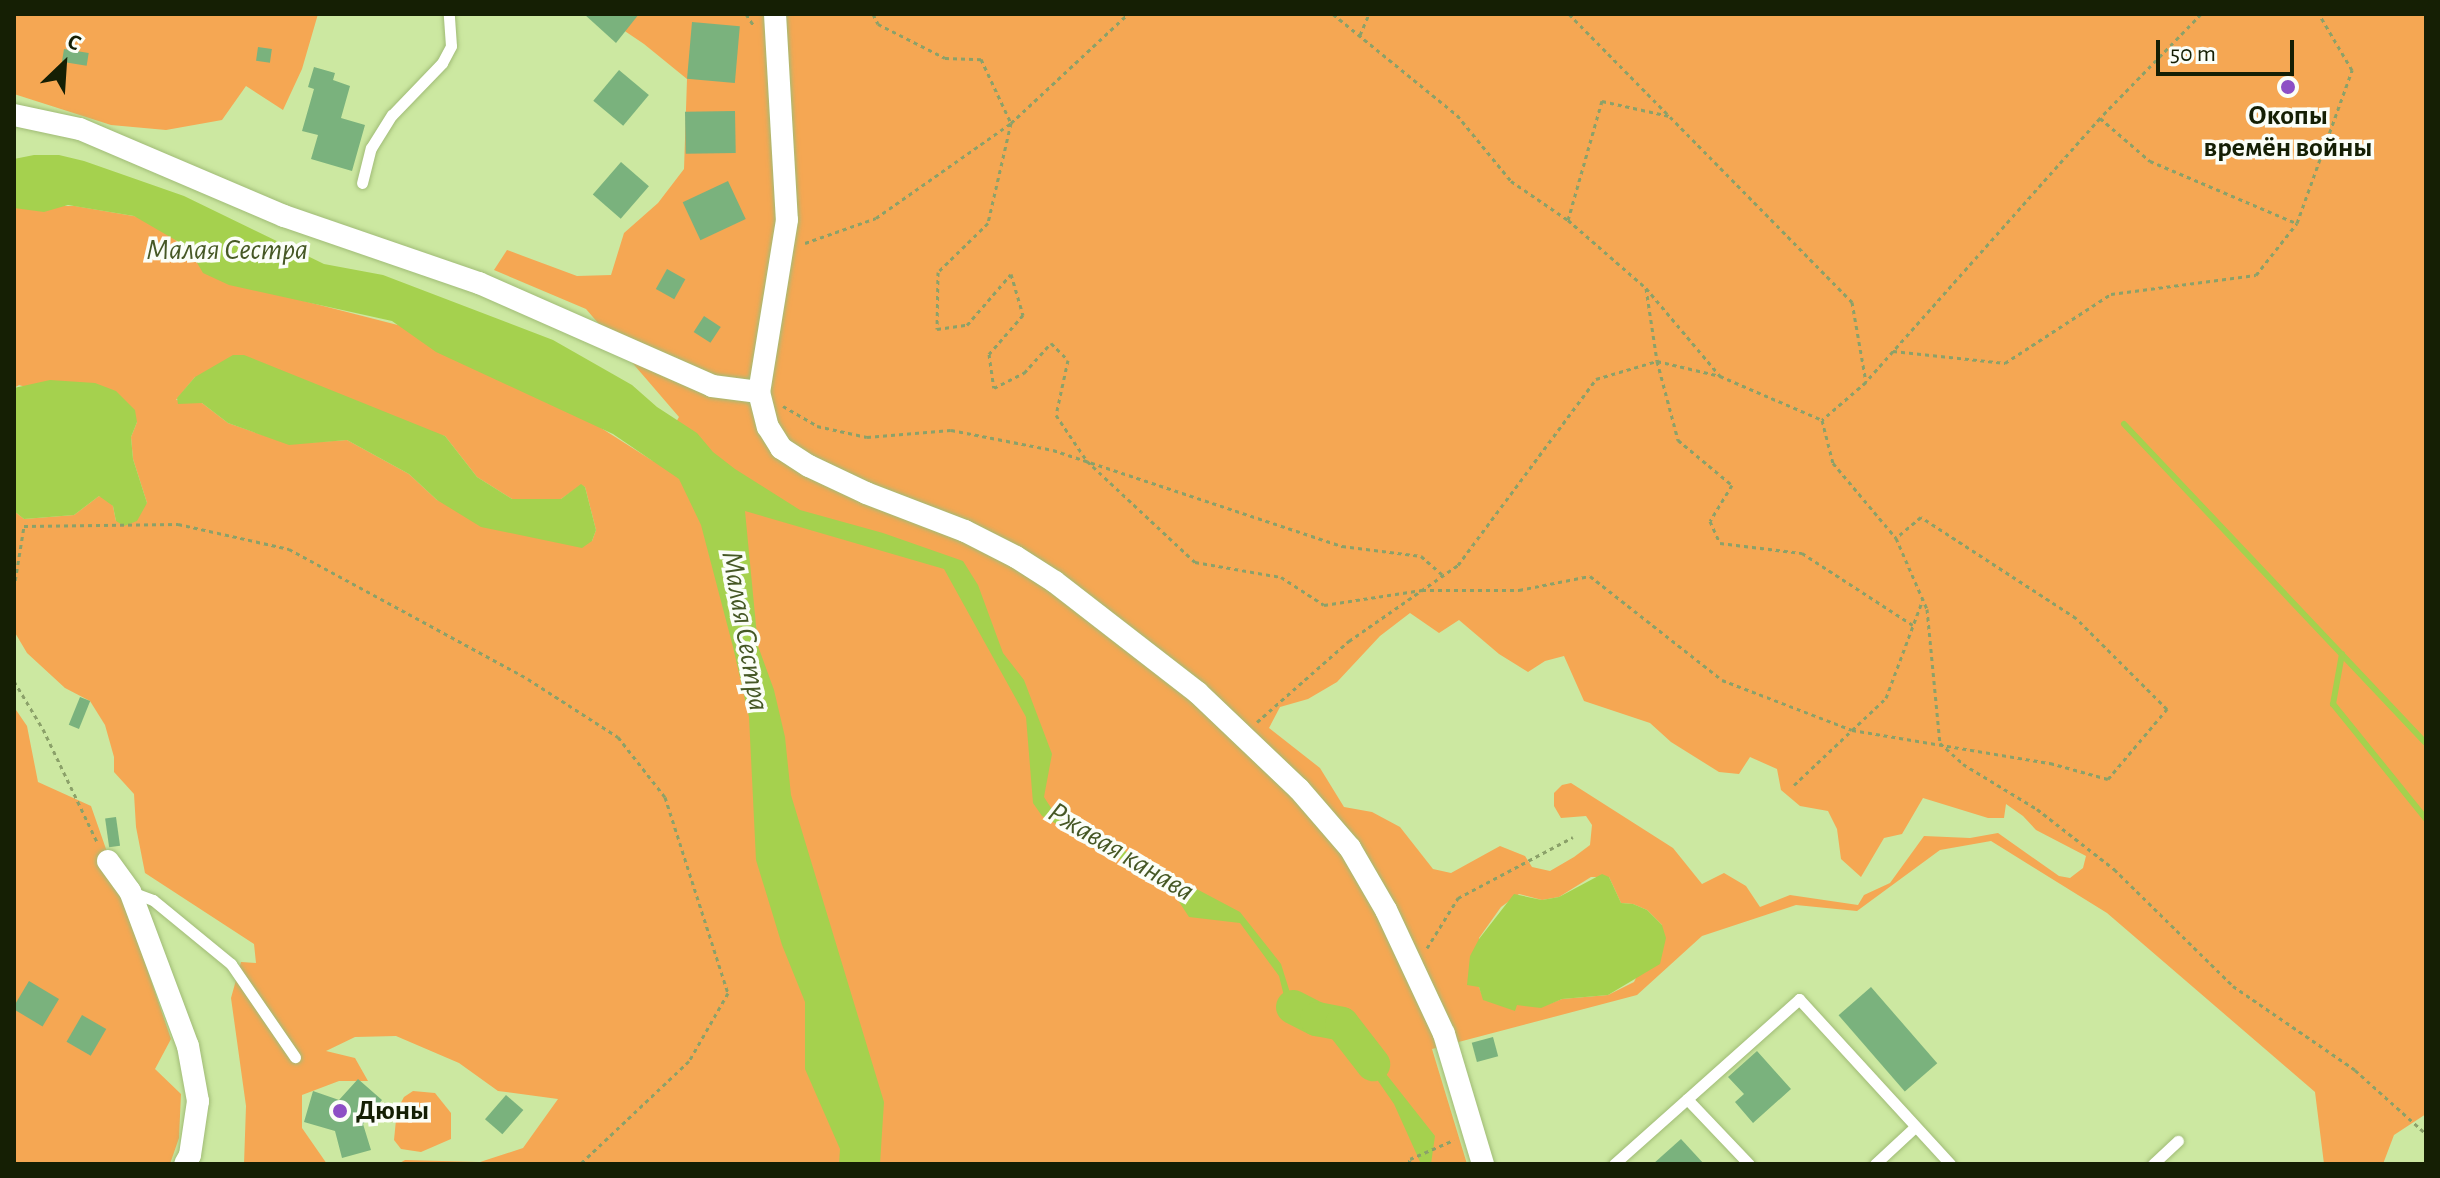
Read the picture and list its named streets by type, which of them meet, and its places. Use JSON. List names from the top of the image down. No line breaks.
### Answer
{"water":["Малая Сестра","Ржавая канава"],"places":["Окопы времён войны","Дюны"],"scale_bar":"50 m","north":"top right"}
